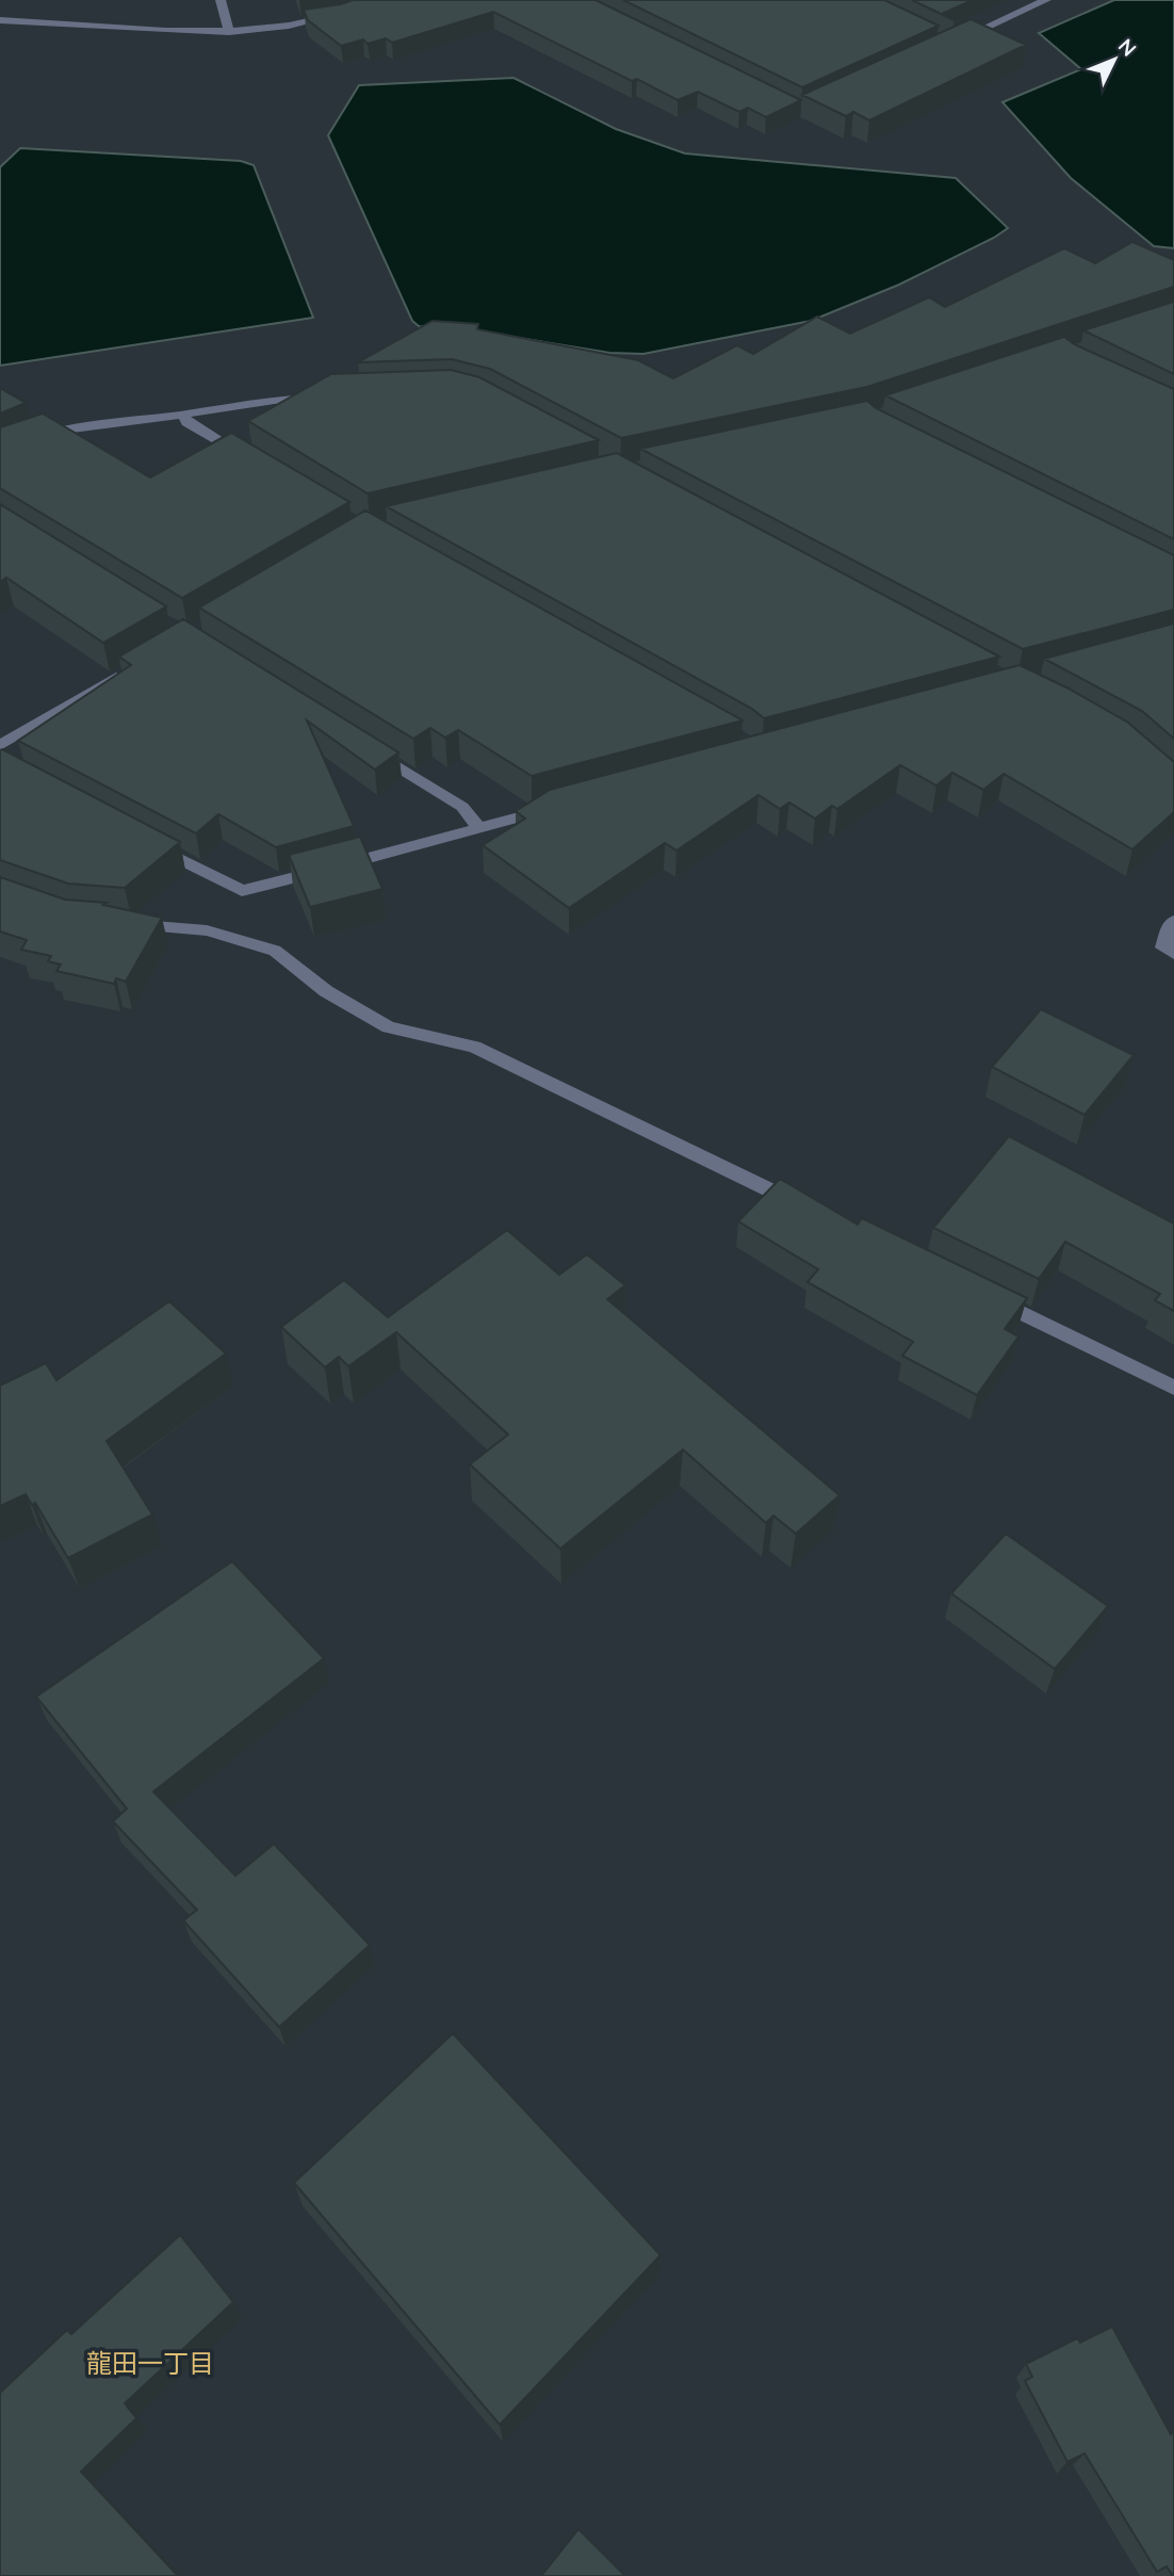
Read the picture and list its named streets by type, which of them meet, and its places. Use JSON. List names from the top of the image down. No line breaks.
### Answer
{"districts":["龍田一丁目"],"north":"top right"}
